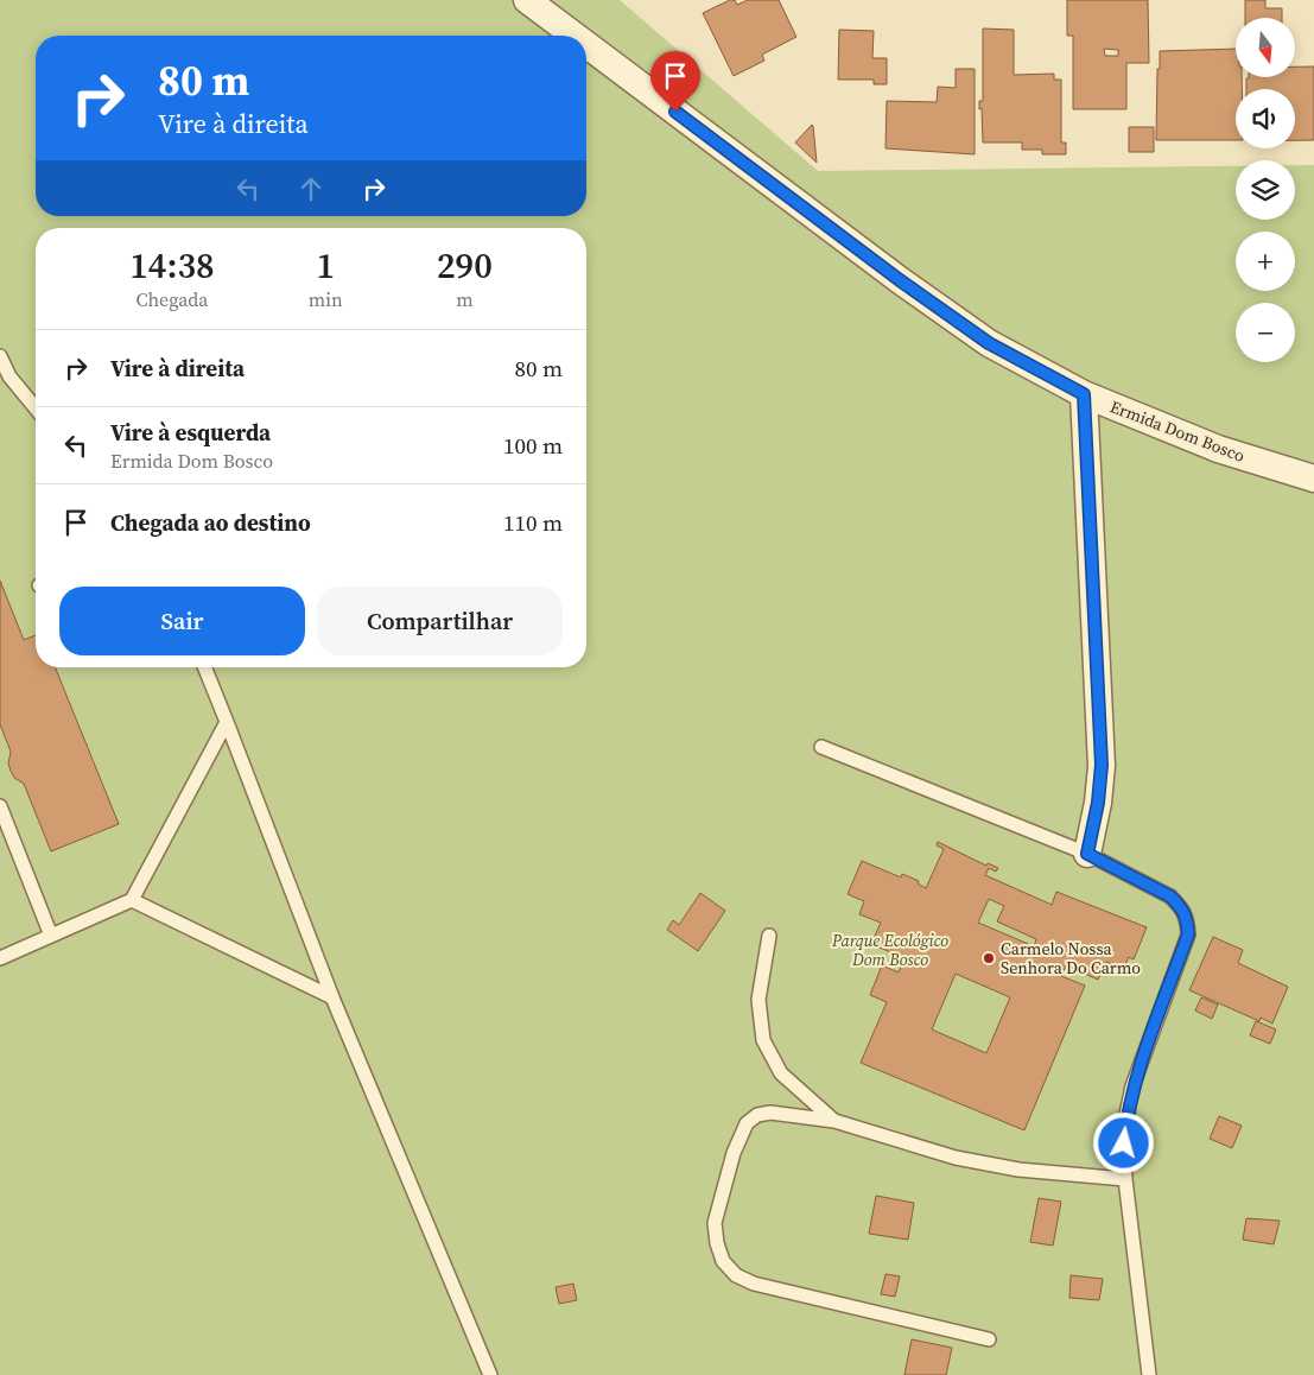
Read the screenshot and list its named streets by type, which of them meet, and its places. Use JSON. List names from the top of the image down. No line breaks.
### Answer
{"streets":{"street":["Ermida Dom Bosco"]},"parks":["Parque Ecológico Dom Bosco"],"places":["Carmelo Nossa Senhora Do Carmo"],"north":"bottom","page":{"map_buttons":["+","−"],"turn":["80 m","Vire à direita"],"eta":["14:38","Chegada","1","min","290","m"],"list":[{"name":"Vire à direita","value":"80 m"},{"name":"Vire à esquerda","note":"Ermida Dom Bosco","value":"100 m"},{"name":"Chegada ao destino","value":"110 m"}],"buttons":["Sair","Compartilhar"]}}
